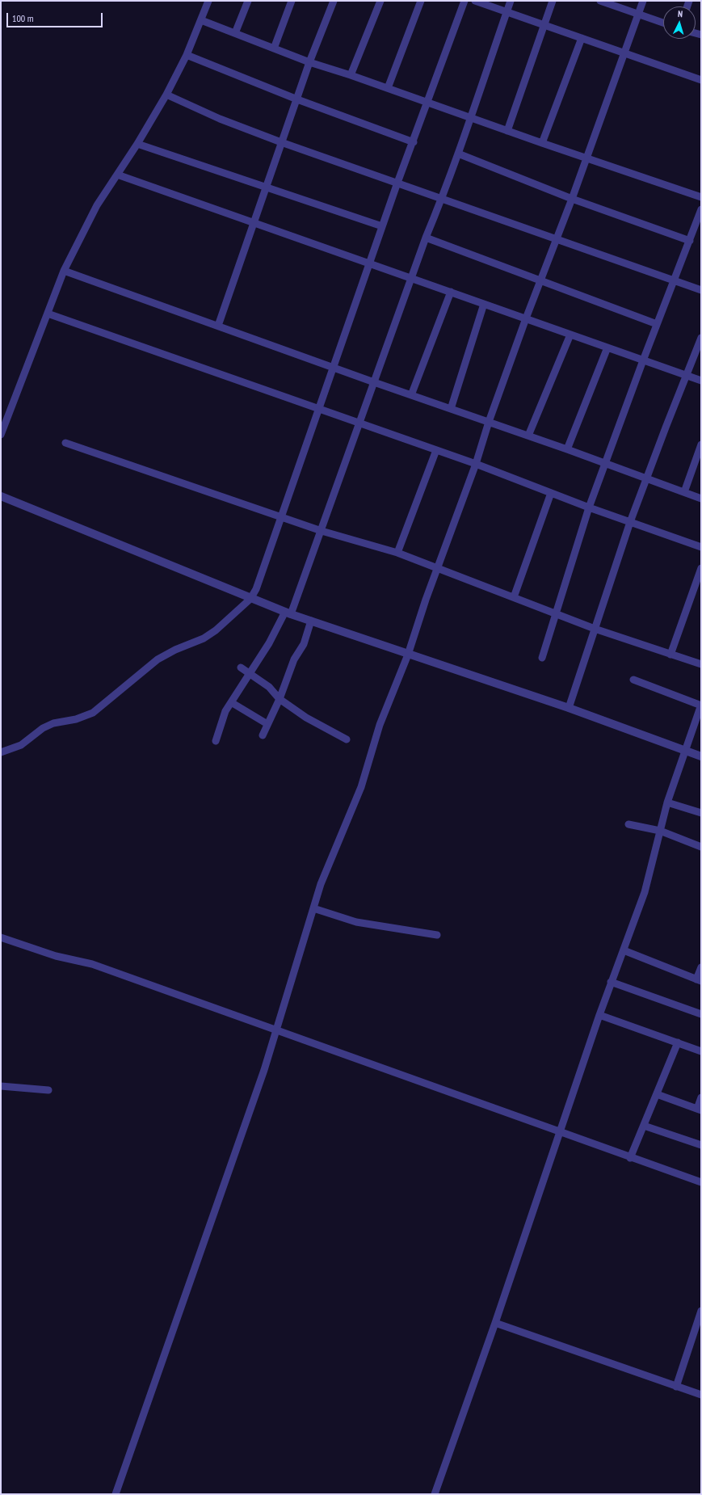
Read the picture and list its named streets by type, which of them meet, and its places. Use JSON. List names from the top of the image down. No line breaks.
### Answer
{"scale_bar":"100 m","north":"top"}
